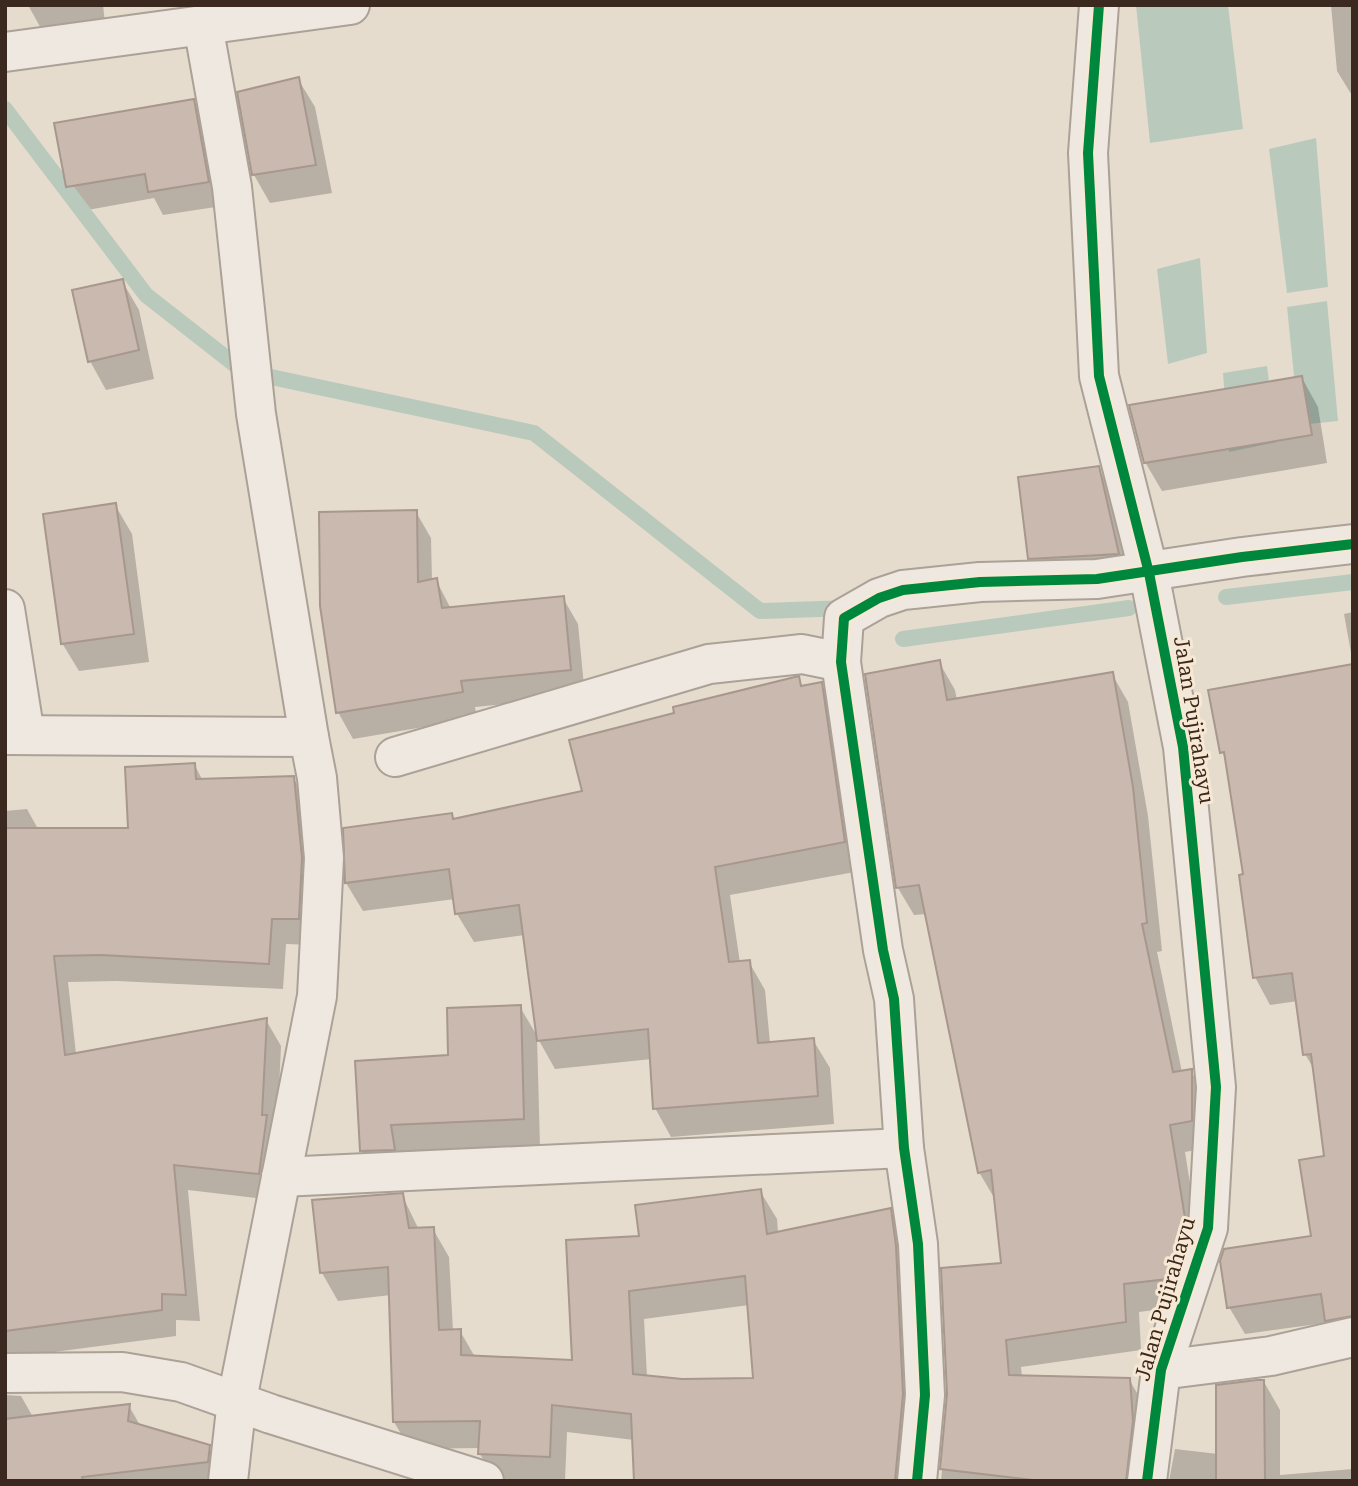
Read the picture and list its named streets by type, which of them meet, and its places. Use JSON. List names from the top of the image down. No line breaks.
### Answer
{"streets":{"street":["Jalan Pujirahayu"]}}
